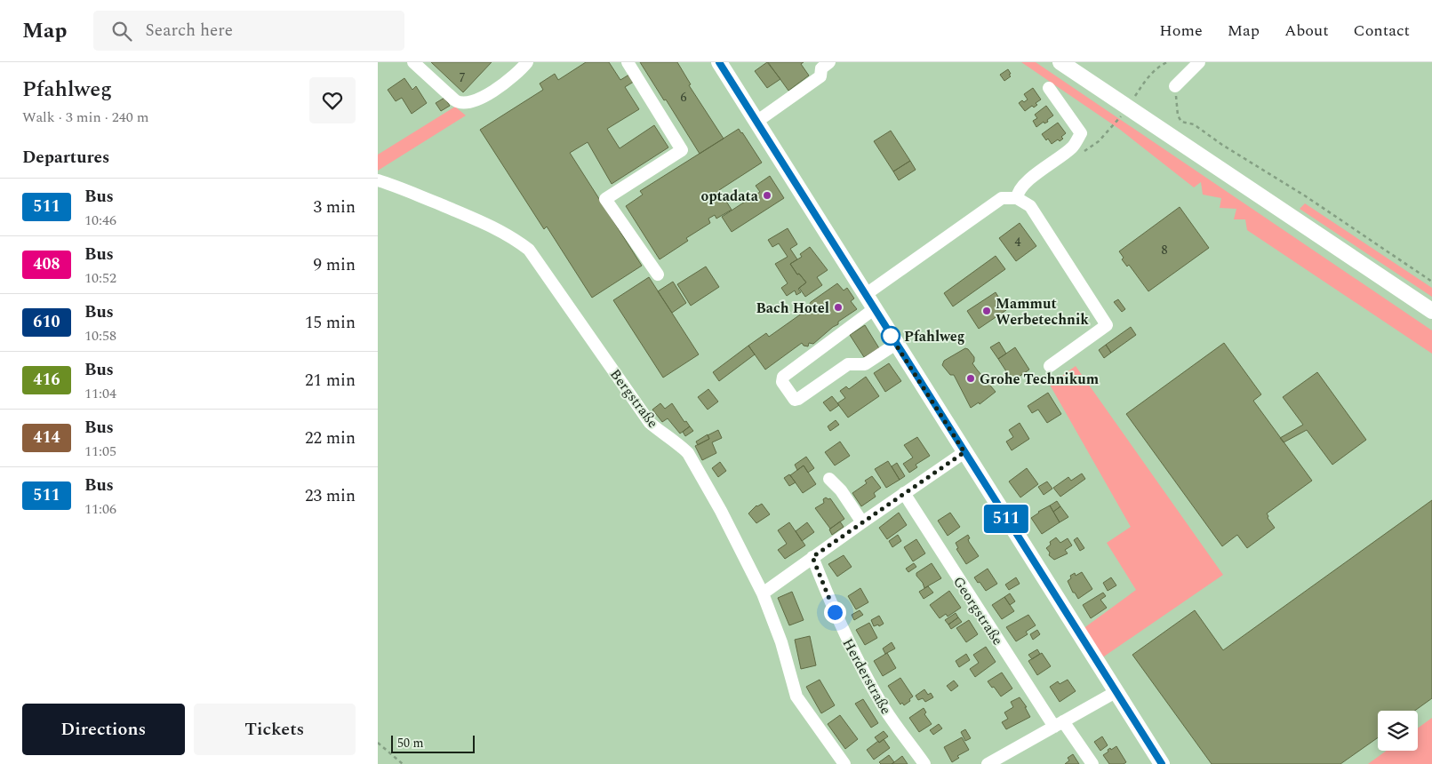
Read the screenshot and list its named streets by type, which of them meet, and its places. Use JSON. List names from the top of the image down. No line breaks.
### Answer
{"streets":{"street":["Bergstraße","Georgstraße","Herderstraße"]},"places":["optadata","Bach Hotel","Mammut Werbetechnik","Pfahlweg","Grohe Technikum"],"lines":["bus line 511"],"house_numbers":["7","6","4","8"],"scale_bar":"50 m","page":{"header":"Map","search":"Search here","nav":["Home","Map","About","Contact"],"heading":[["Pfahlweg","Walk · 3 min · 240 m"],"Departures"],"on_map":"511","list":[{"mark":"511","name":"Bus","note":"10:46","value":"3 min"},{"mark":"408","name":"Bus","note":"10:52","value":"9 min"},{"mark":"610","name":"Bus","note":"10:58","value":"15 min"},{"mark":"416","name":"Bus","note":"11:04","value":"21 min"},{"mark":"414","name":"Bus","note":"11:05","value":"22 min"},{"mark":"511","name":"Bus","note":"11:06","value":"23 min"}],"buttons":["Directions","Tickets"],"scale":"50 m"}}
